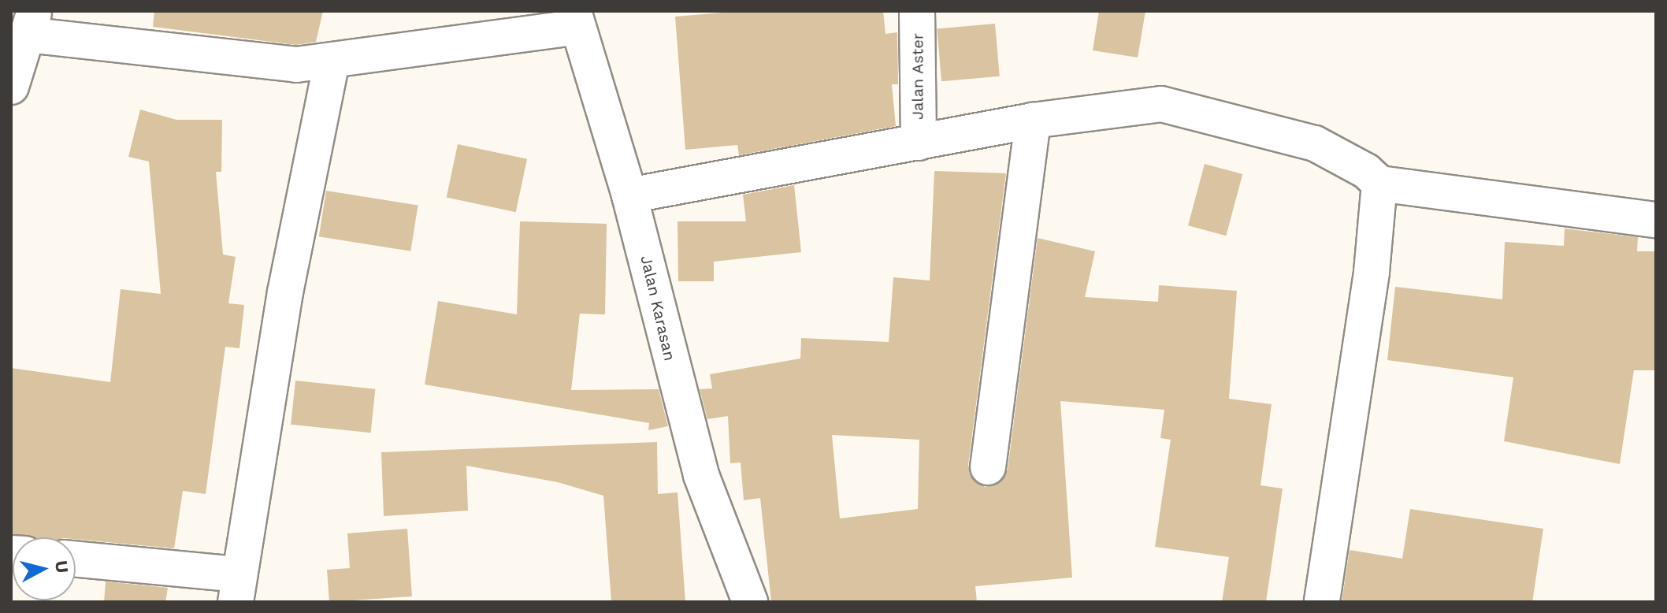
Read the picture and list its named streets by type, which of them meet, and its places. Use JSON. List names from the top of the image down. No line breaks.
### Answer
{"streets":{"street":["Jalan Aster","Jalan Karasan"]},"north":"right"}
